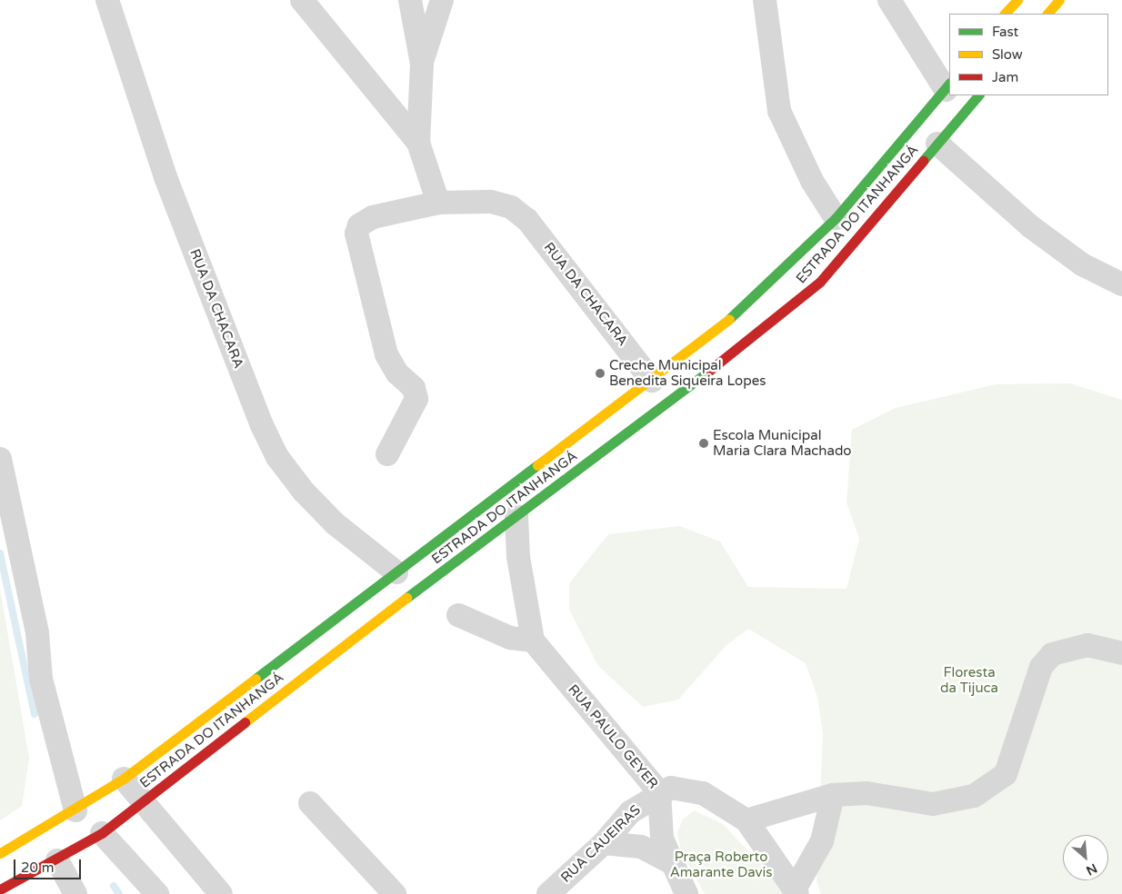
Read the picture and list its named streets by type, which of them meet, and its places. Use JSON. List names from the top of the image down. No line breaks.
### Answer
{"streets":{"main road":["ESTRADA DO ITANHANGÁ"],"street":["RUA DA CHACARA","RUA PAULO GEYER","RUA CAUEIRAS"]},"crossings":[["ESTRADA DO ITANHANGÁ","RUA DA CHACARA"],["ESTRADA DO ITANHANGÁ","RUA PAULO GEYER"],["RUA PAULO GEYER","RUA CAUEIRAS"]],"parks":["Floresta da Tijuca","Praça Roberto Amarante Davis"],"places":["Creche Municipal Benedita Siqueira Lopes","Escola Municipal Maria Clara Machado"],"legend":["Fast","Slow","Jam"],"scale_bar":"20 m","north":"bottom right"}
